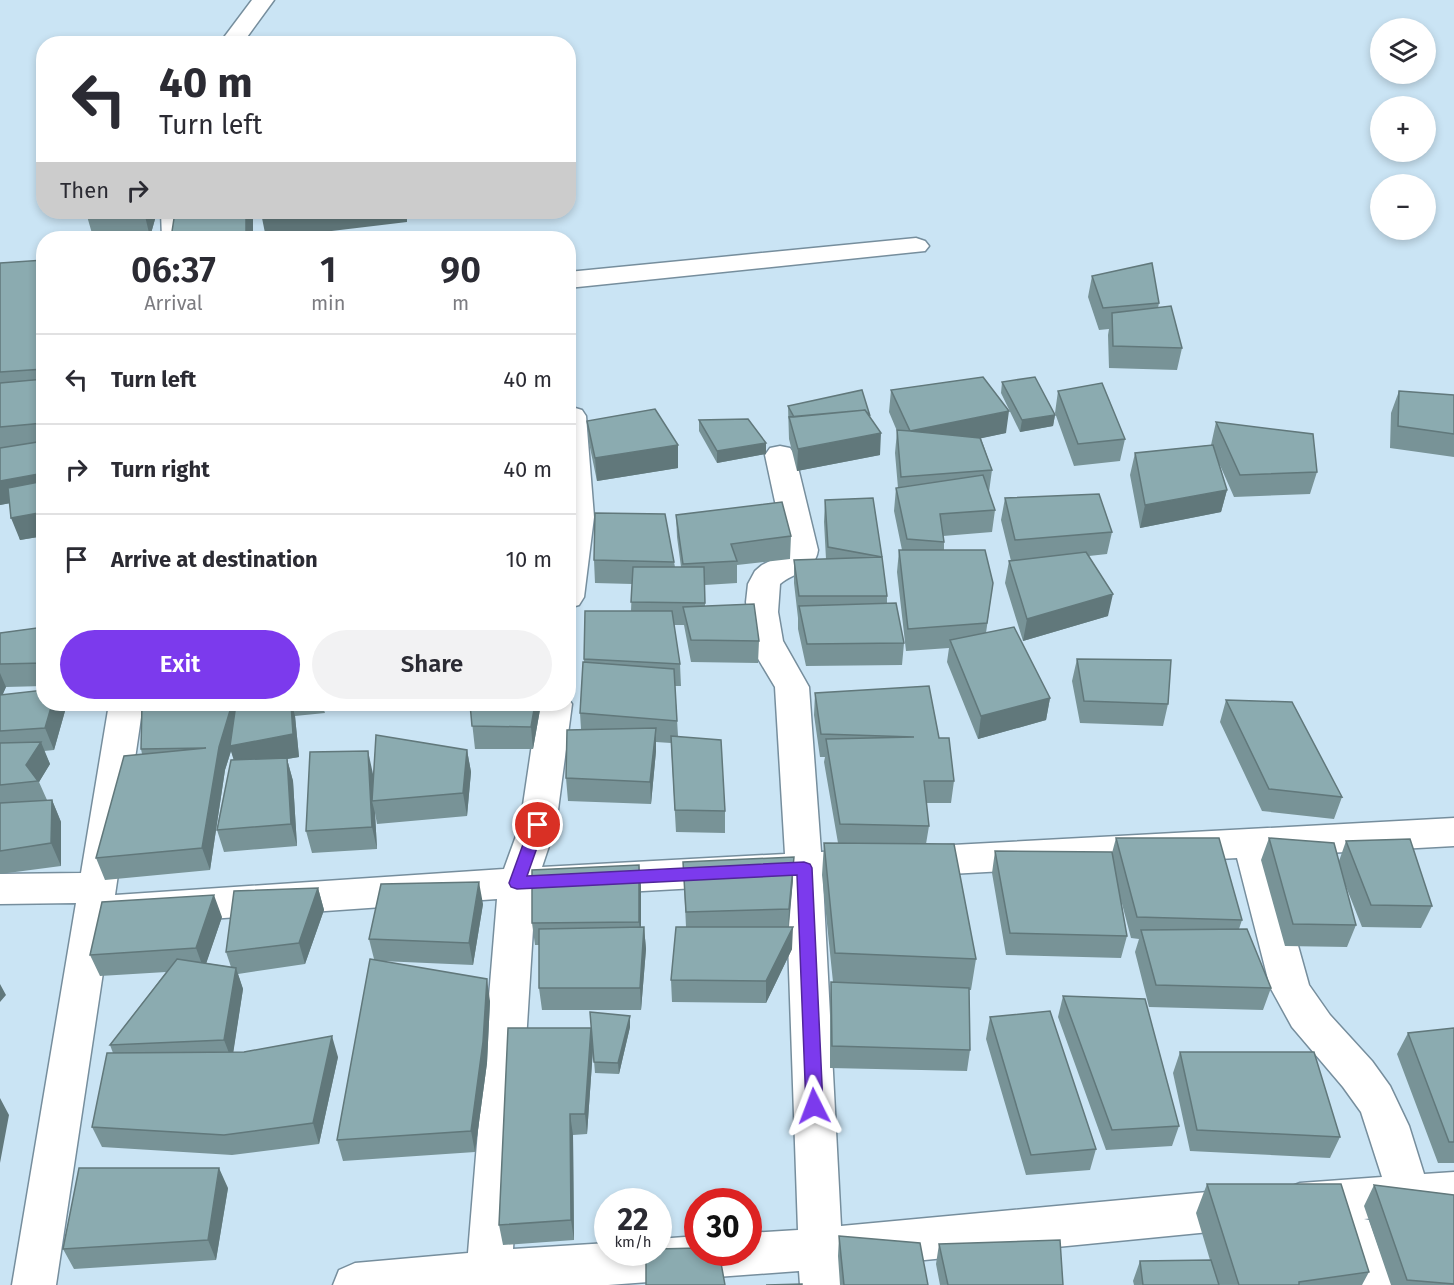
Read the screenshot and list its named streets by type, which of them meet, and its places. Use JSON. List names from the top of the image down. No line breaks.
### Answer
{"page":{"map_buttons":["+","−"],"turn":["40 m","Turn left"],"then":"Then","eta":["06:37","Arrival","1","min","90","m"],"list":[{"name":"Turn left","value":"40 m"},{"name":"Turn right","value":"40 m"},{"name":"Arrive at destination","value":"10 m"}],"buttons":["Exit","Share"],"speed":"22 km/h","limit":"30"}}
